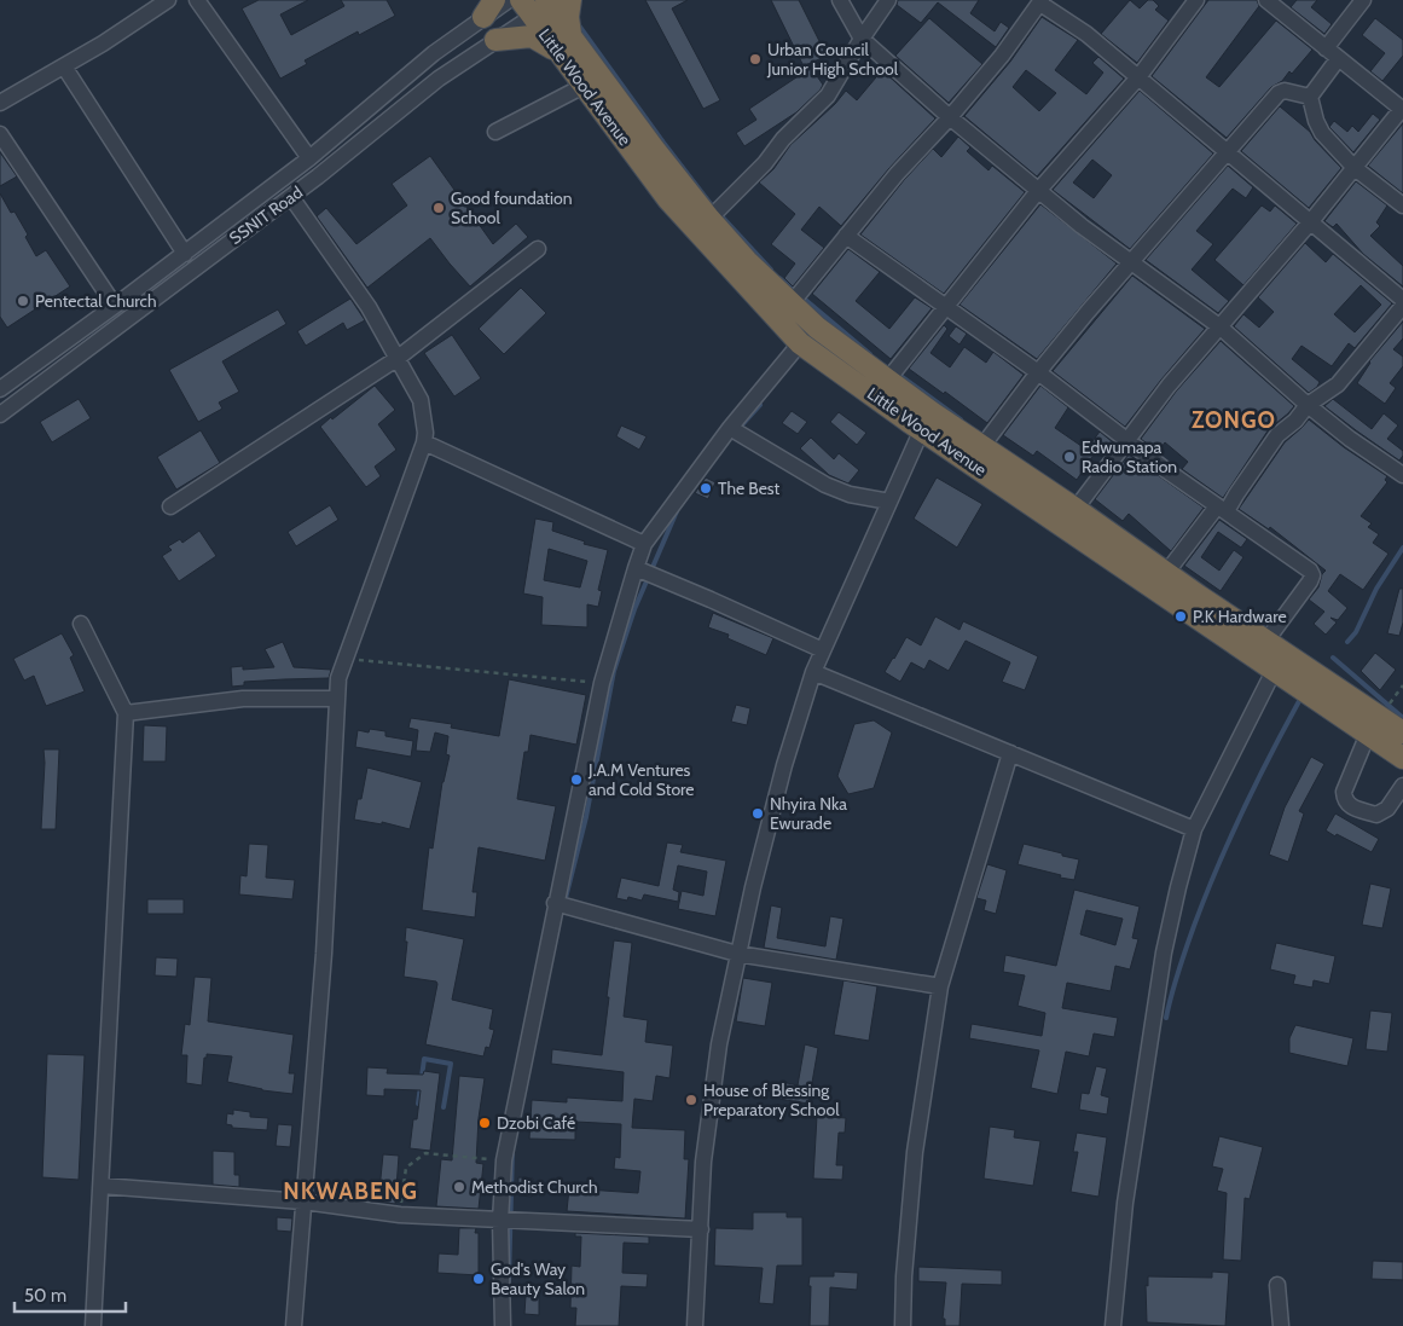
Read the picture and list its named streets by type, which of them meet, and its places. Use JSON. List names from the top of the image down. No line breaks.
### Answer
{"streets":{"highway":["Little Wood Avenue"],"street":["SSNIT Road"]},"crossings":[["Little Wood Avenue","SSNIT Road"]],"districts":["ZONGO","NKWABENG"],"places":["Urban Council Junior High School","Good foundation School","Pentectal Church","Edwumapa Radio Station","The Best","P.K Hardware","J.A.M Ventures and Cold Store","Nhyira Nka Ewurade","House of Blessing Preparatory School","Dzobi Café","Methodist Church","God's Way Beauty Salon"],"scale_bar":"50 m"}
